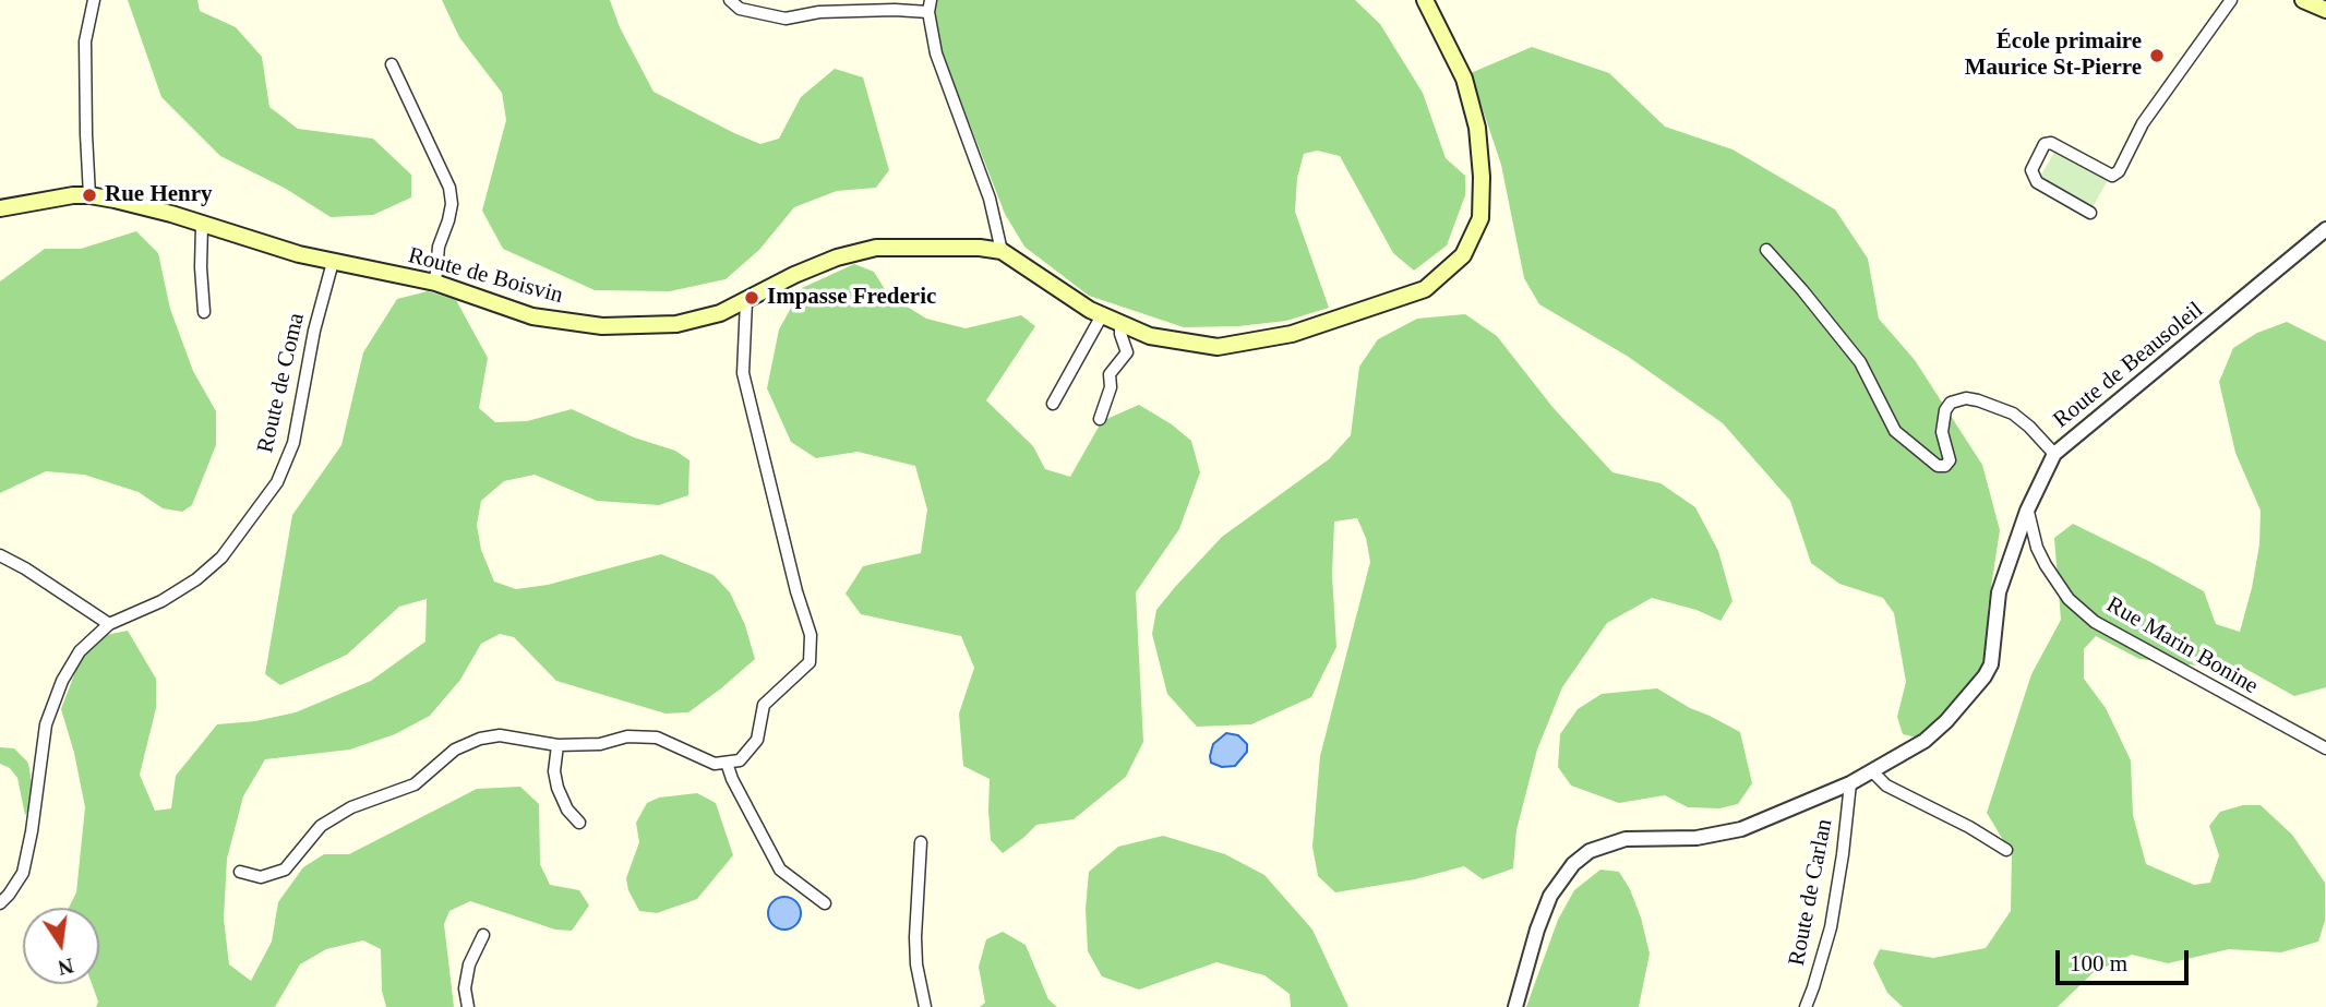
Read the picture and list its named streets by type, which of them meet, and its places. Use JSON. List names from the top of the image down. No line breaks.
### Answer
{"streets":{"main road":["Route de Boisvin"],"street":["Route de Beausoleil","Route de Coma","Rue Marin Bonine","Route de Carlan"]},"crossings":[["Route de Boisvin","Route de Coma"],["Route de Beausoleil","Rue Marin Bonine"],["Route de Beausoleil","Route de Carlan"]],"places":["École primaire Maurice St-Pierre","Rue Henry","Impasse Frederic"],"scale_bar":"100 m","north":"bottom"}
